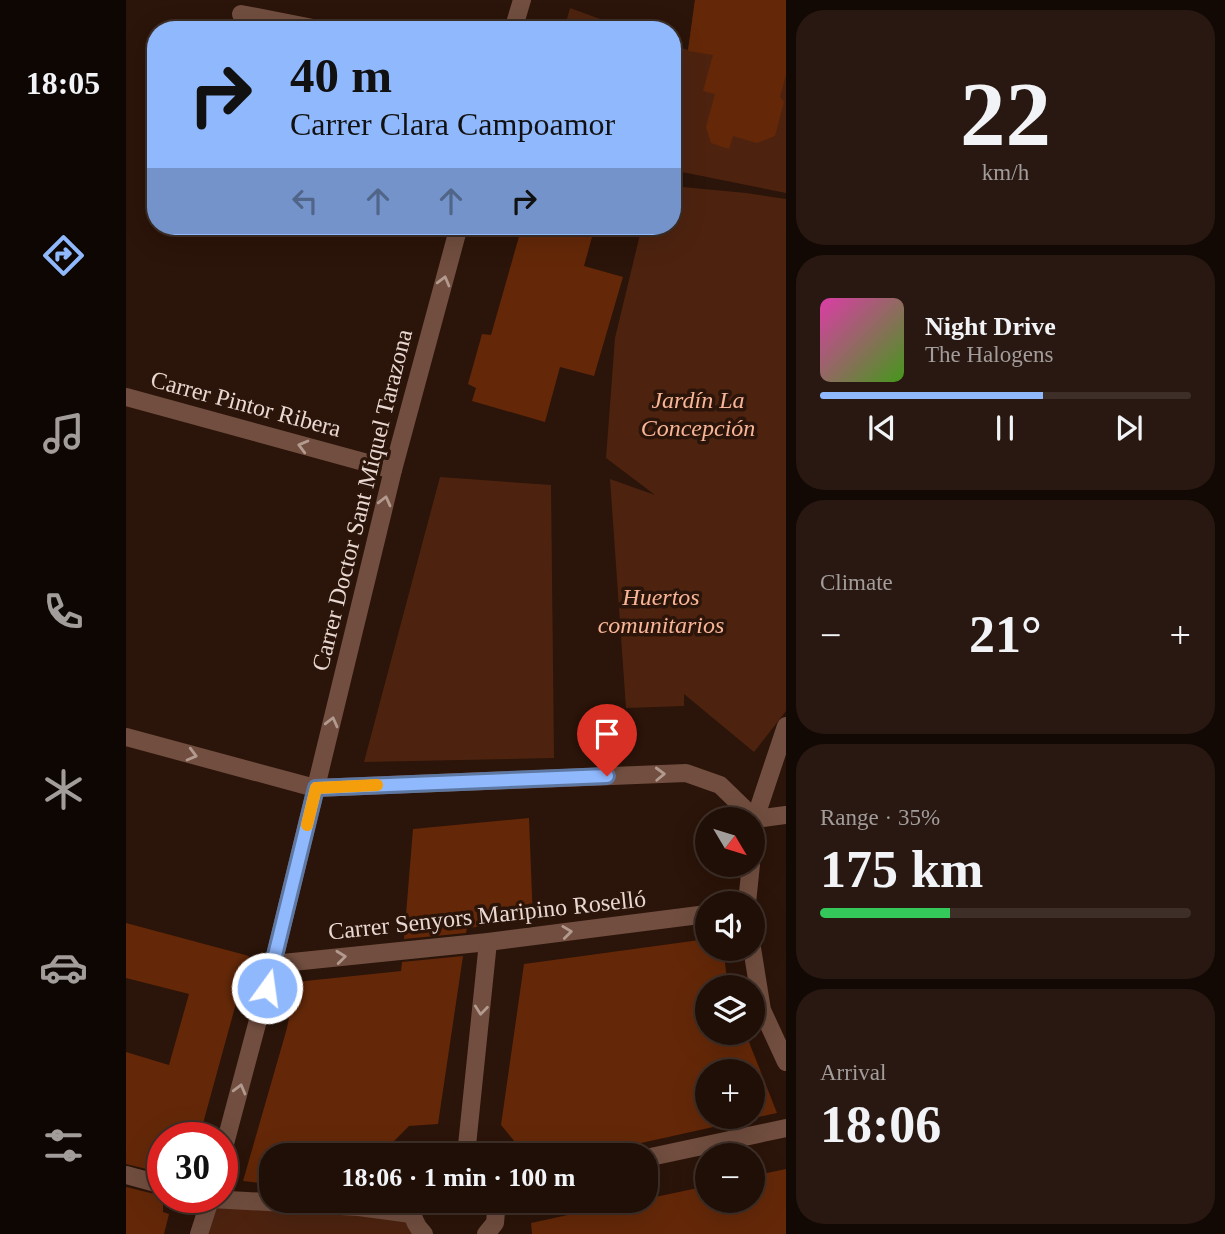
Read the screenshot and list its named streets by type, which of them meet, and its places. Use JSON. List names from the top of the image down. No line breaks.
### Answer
{"streets":{"street":["Carrer Pintor Ribera","Carrer Doctor Sant Miquel Tarazona","Carrer Senyors Maripino Roselló"]},"crossings":[["Carrer Pintor Ribera","Carrer Doctor Sant Miquel Tarazona"],["Carrer Doctor Sant Miquel Tarazona","Carrer Senyors Maripino Roselló"]],"one_way":["Carrer Pintor Ribera","Carrer Doctor Sant Miquel Tarazona"],"parks":["Jardín La Concepción","Huertos comunitarios"],"north":"bottom right","page":{"tabs":"18:05","tile":[["22","km/h"],"Climate",["Range · 35%","175 km"],["Arrival","18:06"]],"turn":["40 m","Carrer Clara Campoamor"],"song":["Night Drive","The Halogens"],"heat":["−","21°","+"],"map_buttons":["+","−"],"limit":"30","trip":"18:06 · 1 min · 100 m"}}
